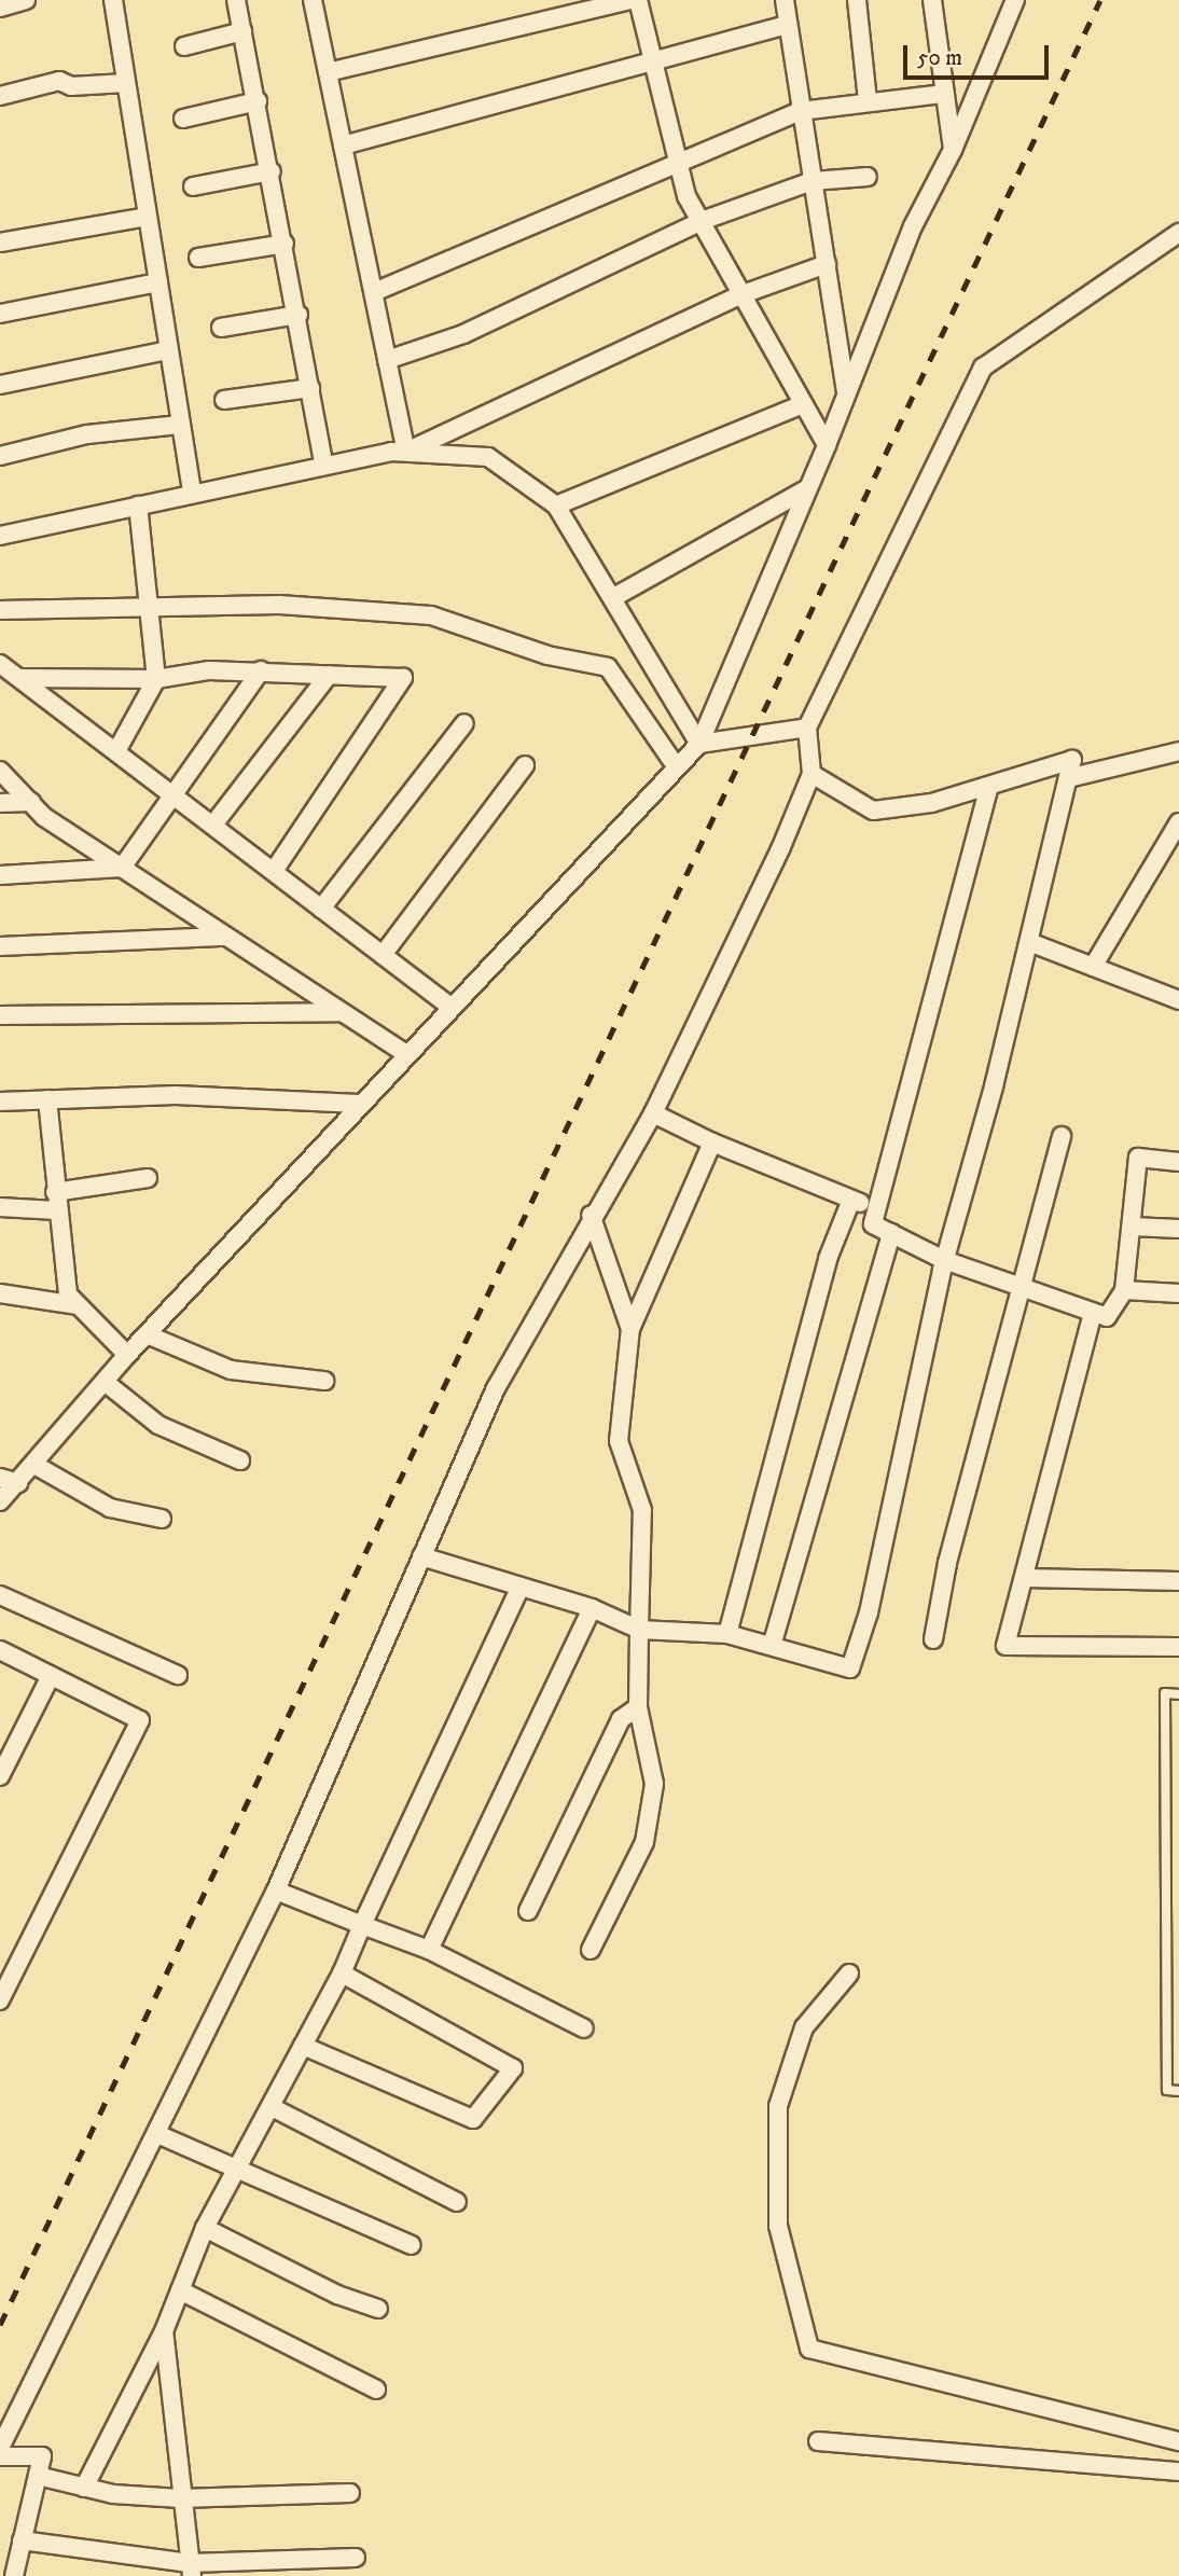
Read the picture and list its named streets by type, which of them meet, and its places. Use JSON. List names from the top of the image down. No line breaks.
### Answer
{"scale_bar":"50 m"}
